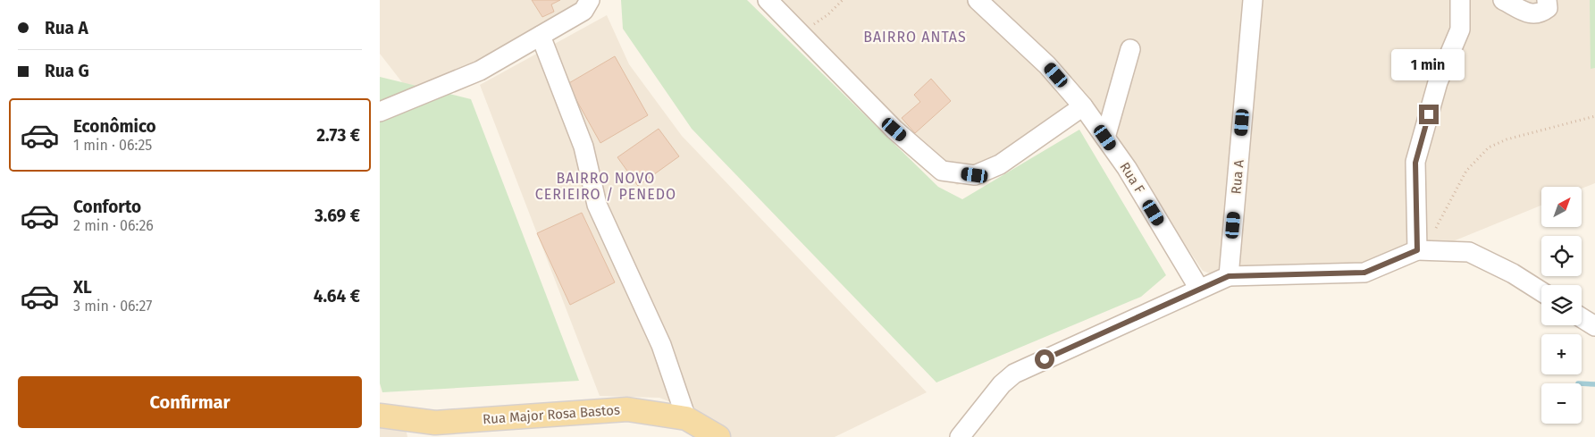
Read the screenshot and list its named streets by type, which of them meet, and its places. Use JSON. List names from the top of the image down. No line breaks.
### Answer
{"streets":{"main road":["Rua Major Rosa Bastos"],"street":["Rua A","Rua F"]},"districts":["BAIRRO ANTAS","BAIRRO NOVO CERIEIRO / PENEDO"],"north":"top right","page":{"banner":["Rua A","Rua G"],"bubble":"1 min","list":[{"name":"Econômico","note":"1 min · 06:25","value":"2.73 €"},{"name":"Conforto","note":"2 min · 06:26","value":"3.69 €"},{"name":"XL","note":"3 min · 06:27","value":"4.64 €"}],"map_buttons":["+","−"],"buttons":"Confirmar"}}
